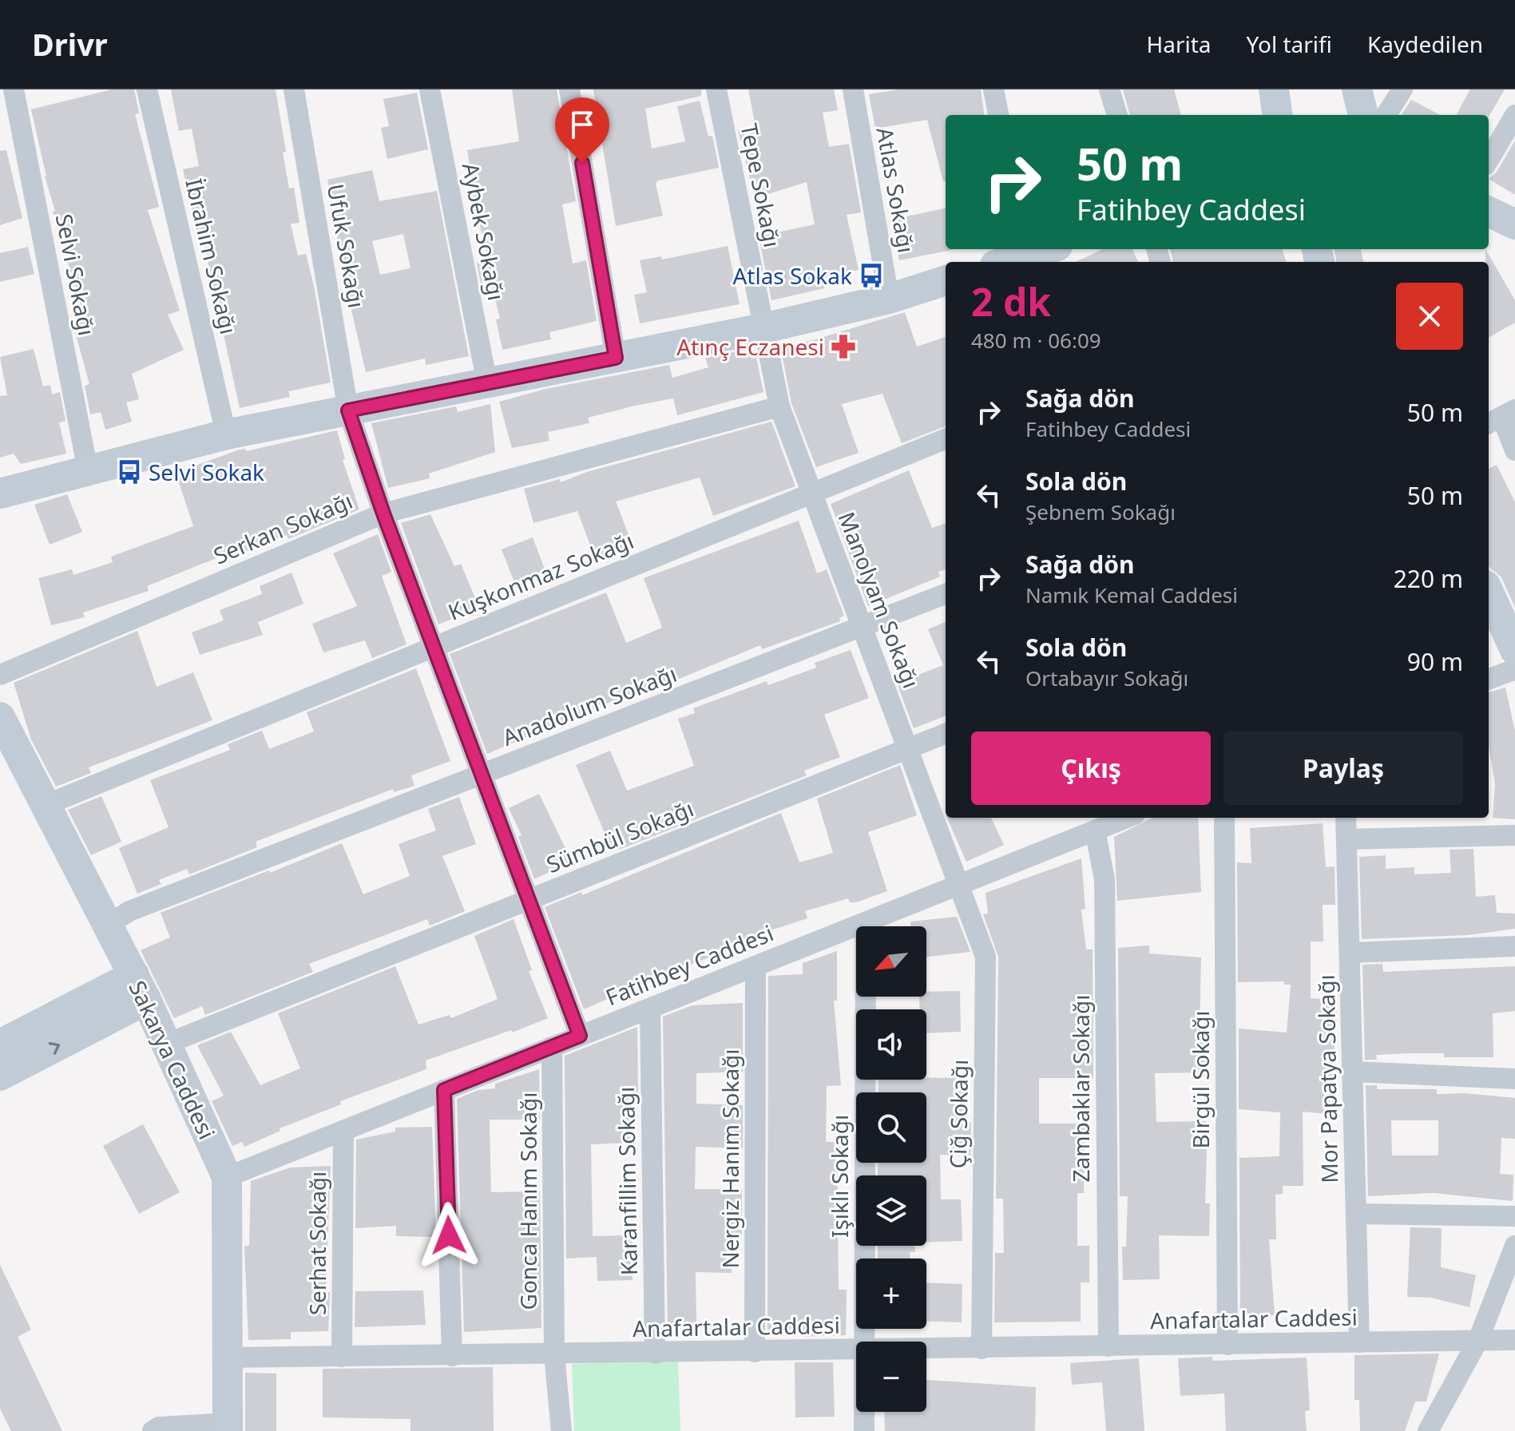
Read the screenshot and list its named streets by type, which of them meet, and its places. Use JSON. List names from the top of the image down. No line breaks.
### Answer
{"streets":{"street":["Tepe Sokağı","Atlas Sokağı","Aybek Sokağı","Ufuk Sokağı","İbrahim Sokağı","Selvi Sokağı","Serkan Sokağı","Kuşkonmaz Sokağı","Manolyam Sokağı","Anadolum Sokağı","Sümbül Sokağı","Fatihbey Caddesi","Sakarya Caddesi","Mor Papatya Sokağı","Birgül Sokağı","Zambaklar Sokağı","Çiğ Sokağı","Nergiz Hanım Sokağı","Işıklı Sokağı","Karanfillim Sokağı","Gonca Hanım Sokağı","Serhat Sokağı","Anafartalar Caddesi"]},"crossings":[["Tepe Sokağı","Manolyam Sokağı"],["Ufuk Sokağı","Serkan Sokağı"],["Ufuk Sokağı","Kuşkonmaz Sokağı"],["Ufuk Sokağı","Anadolum Sokağı"],["Ufuk Sokağı","Sümbül Sokağı"],["Ufuk Sokağı","Fatihbey Caddesi"],["Serkan Sokağı","Manolyam Sokağı"],["Kuşkonmaz Sokağı","Manolyam Sokağı"],["Kuşkonmaz Sokağı","Sakarya Caddesi"],["Manolyam Sokağı","Anadolum Sokağı"],["Manolyam Sokağı","Sümbül Sokağı"],["Manolyam Sokağı","Fatihbey Caddesi"],["Manolyam Sokağı","Çiğ Sokağı"],["Anadolum Sokağı","Sakarya Caddesi"],["Sümbül Sokağı","Sakarya Caddesi"],["Fatihbey Caddesi","Sakarya Caddesi"],["Fatihbey Caddesi","Zambaklar Sokağı"],["Fatihbey Caddesi","Çiğ Sokağı"],["Fatihbey Caddesi","Nergiz Hanım Sokağı"],["Fatihbey Caddesi","Işıklı Sokağı"],["Fatihbey Caddesi","Karanfillim Sokağı"],["Fatihbey Caddesi","Gonca Hanım Sokağı"],["Fatihbey Caddesi","Serhat Sokağı"],["Sakarya Caddesi","Anafartalar Caddesi"],["Mor Papatya Sokağı","Anafartalar Caddesi"],["Birgül Sokağı","Anafartalar Caddesi"],["Zambaklar Sokağı","Anafartalar Caddesi"],["Çiğ Sokağı","Anafartalar Caddesi"],["Nergiz Hanım Sokağı","Anafartalar Caddesi"],["Karanfillim Sokağı","Anafartalar Caddesi"],["Gonca Hanım Sokağı","Anafartalar Caddesi"],["Serhat Sokağı","Anafartalar Caddesi"]],"places":{"bus stop":["Atlas Sokak","Selvi Sokak"],"pharmacy":["Atınç Eczanesi"]},"north":"bottom left","page":{"header":"Drivr","nav":["Harita","Yol tarifi","Kaydedilen"],"turn":["50 m","Fatihbey Caddesi"],"heading":["2 dk","480 m · 06:09"],"list":[{"name":"Sağa dön","note":"Fatihbey Caddesi","value":"50 m"},{"name":"Sola dön","note":"Şebnem Sokağı","value":"50 m"},{"name":"Sağa dön","note":"Namık Kemal Caddesi","value":"220 m"},{"name":"Sola dön","note":"Ortabayır Sokağı","value":"90 m"}],"buttons":["Çıkış","Paylaş"],"map_buttons":["+","−"]}}
